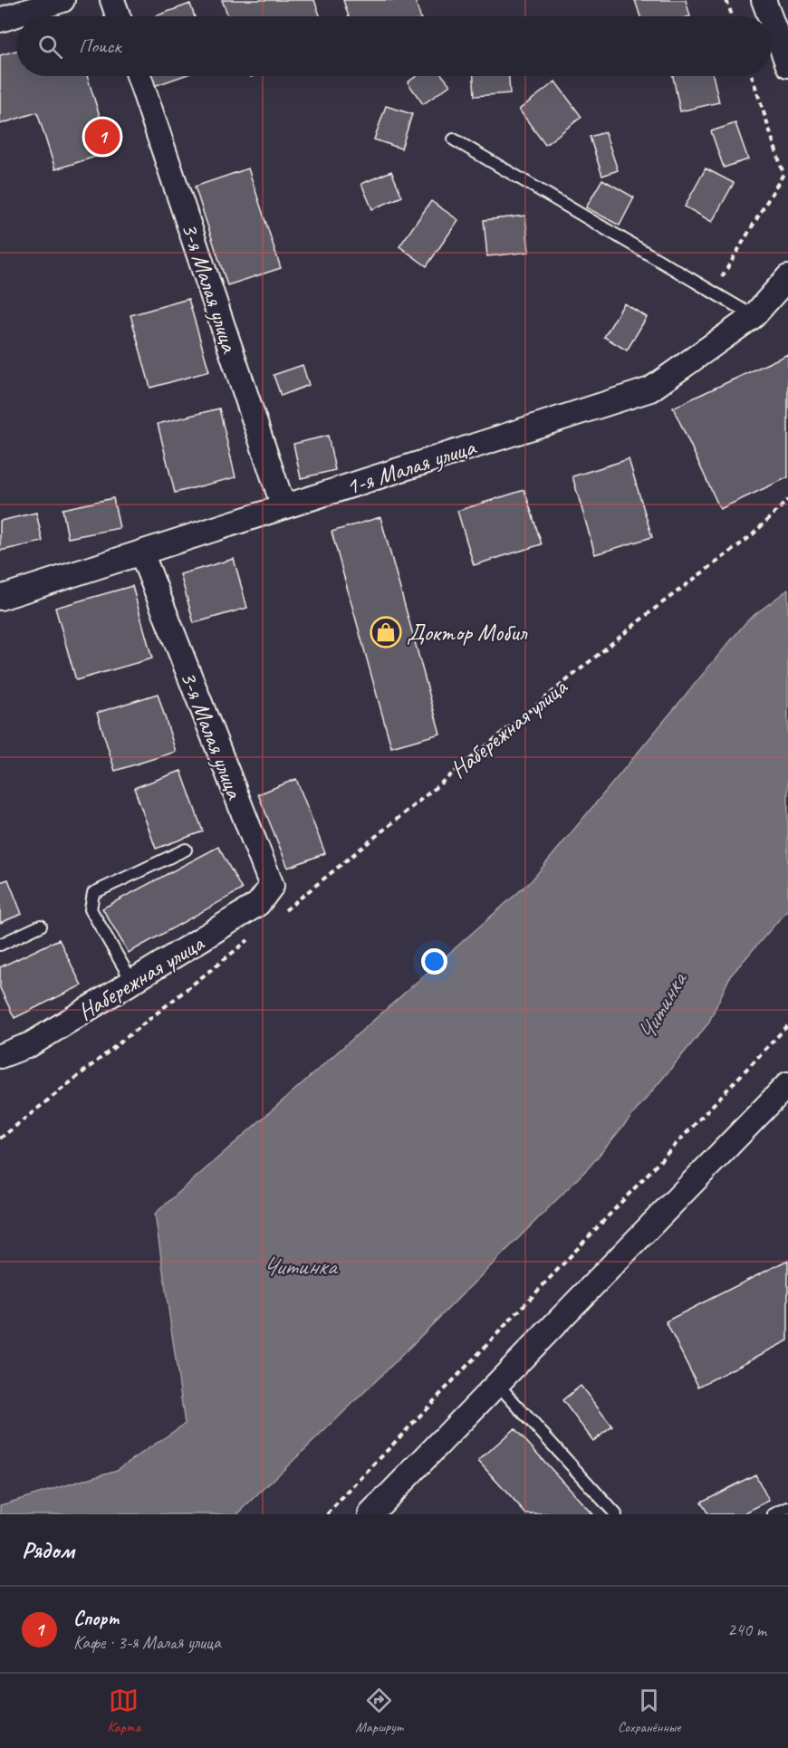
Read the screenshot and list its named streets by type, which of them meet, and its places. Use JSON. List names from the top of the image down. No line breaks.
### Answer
{"streets":{"street":["3-я Малая улица","1-я Малая улица","Набережная улица"]},"crossings":[["3-я Малая улица","1-я Малая улица"],["3-я Малая улица","Набережная улица"]],"water":["Читинка"],"places":{"shop":["Доктор Мобил"]},"page":{"search":"Поиск","pins":"1","heading":"Рядом","list":[{"mark":"1","name":"Спорт","note":"Кафе · 3-я Малая улица","value":"240 m"}],"nav":["Карта","Маршрут","Сохранённые"]}}
